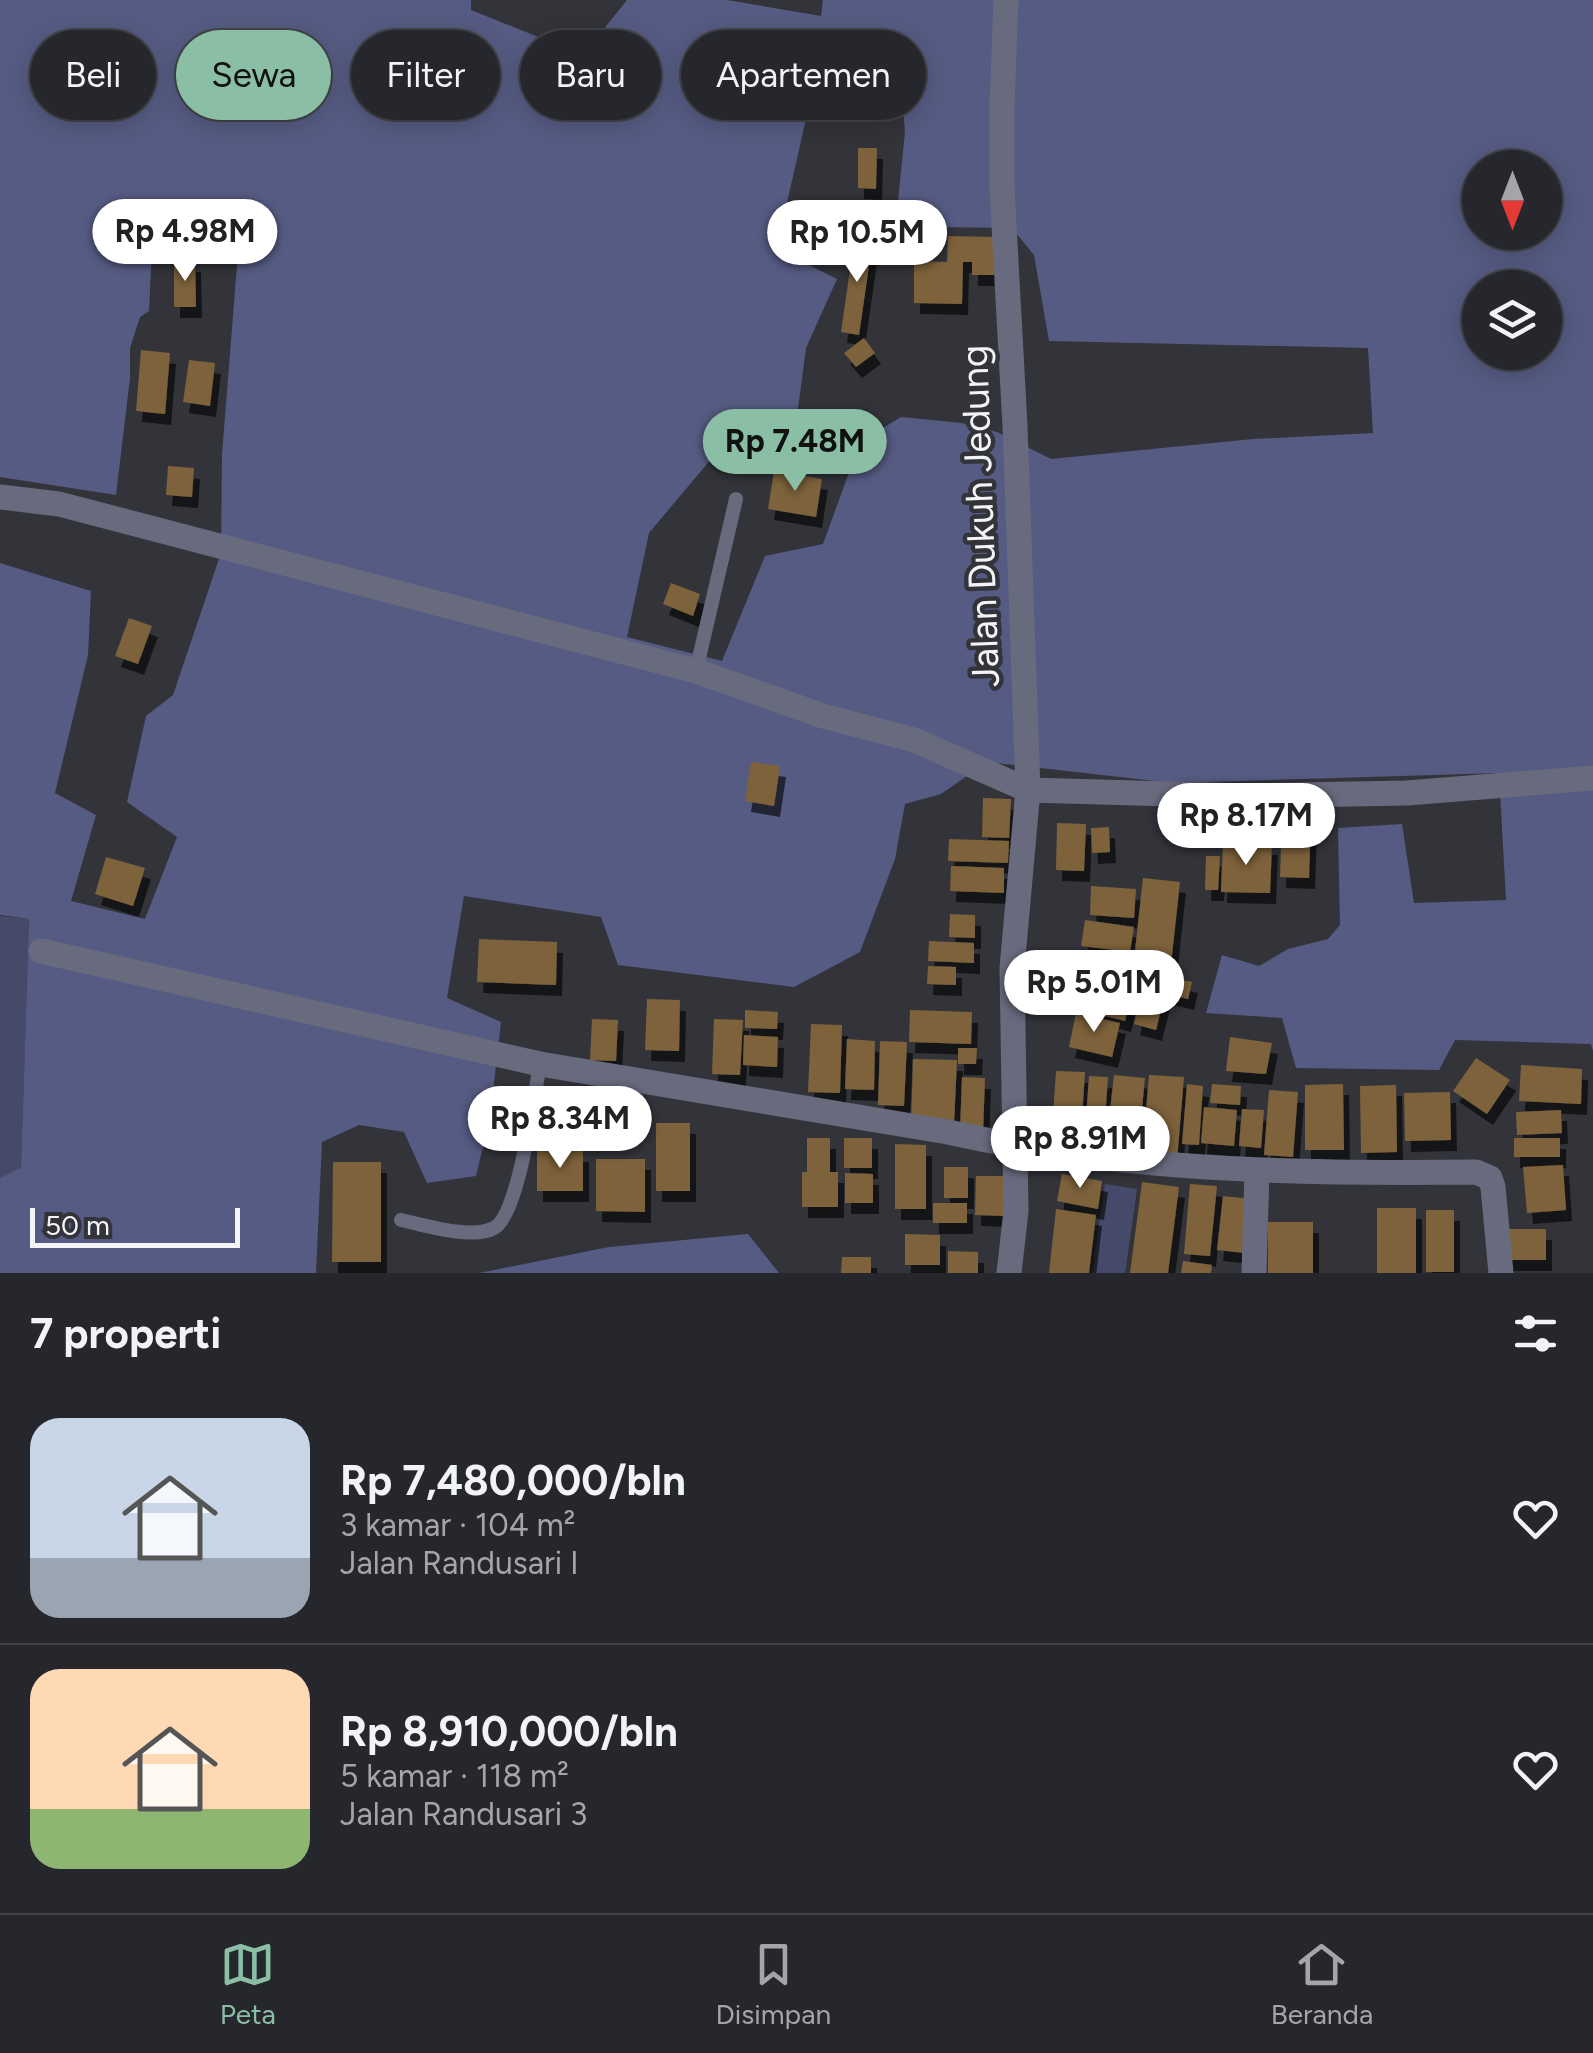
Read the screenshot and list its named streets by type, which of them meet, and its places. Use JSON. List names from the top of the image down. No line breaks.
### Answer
{"streets":{"street":["Jalan Dukuh Jedung"]},"scale_bar":"50 m","north":"bottom","page":{"chip":["Beli","Sewa","Filter","Baru","Apartemen"],"price":["Rp 4.98M","Rp 10.5M","Rp 7.48M","Rp 8.17M","Rp 5.01M","Rp 8.34M","Rp 8.91M"],"scale":"50 m","heading":"7 properti","list":[{"name":"Rp 7,480,000/bln","note":"3 kamar · 104 m² · Jalan Randusari I"},{"name":"Rp 8,910,000/bln","note":"5 kamar · 118 m² · Jalan Randusari 3"}],"tabs":["Peta","Disimpan","Beranda"]}}
